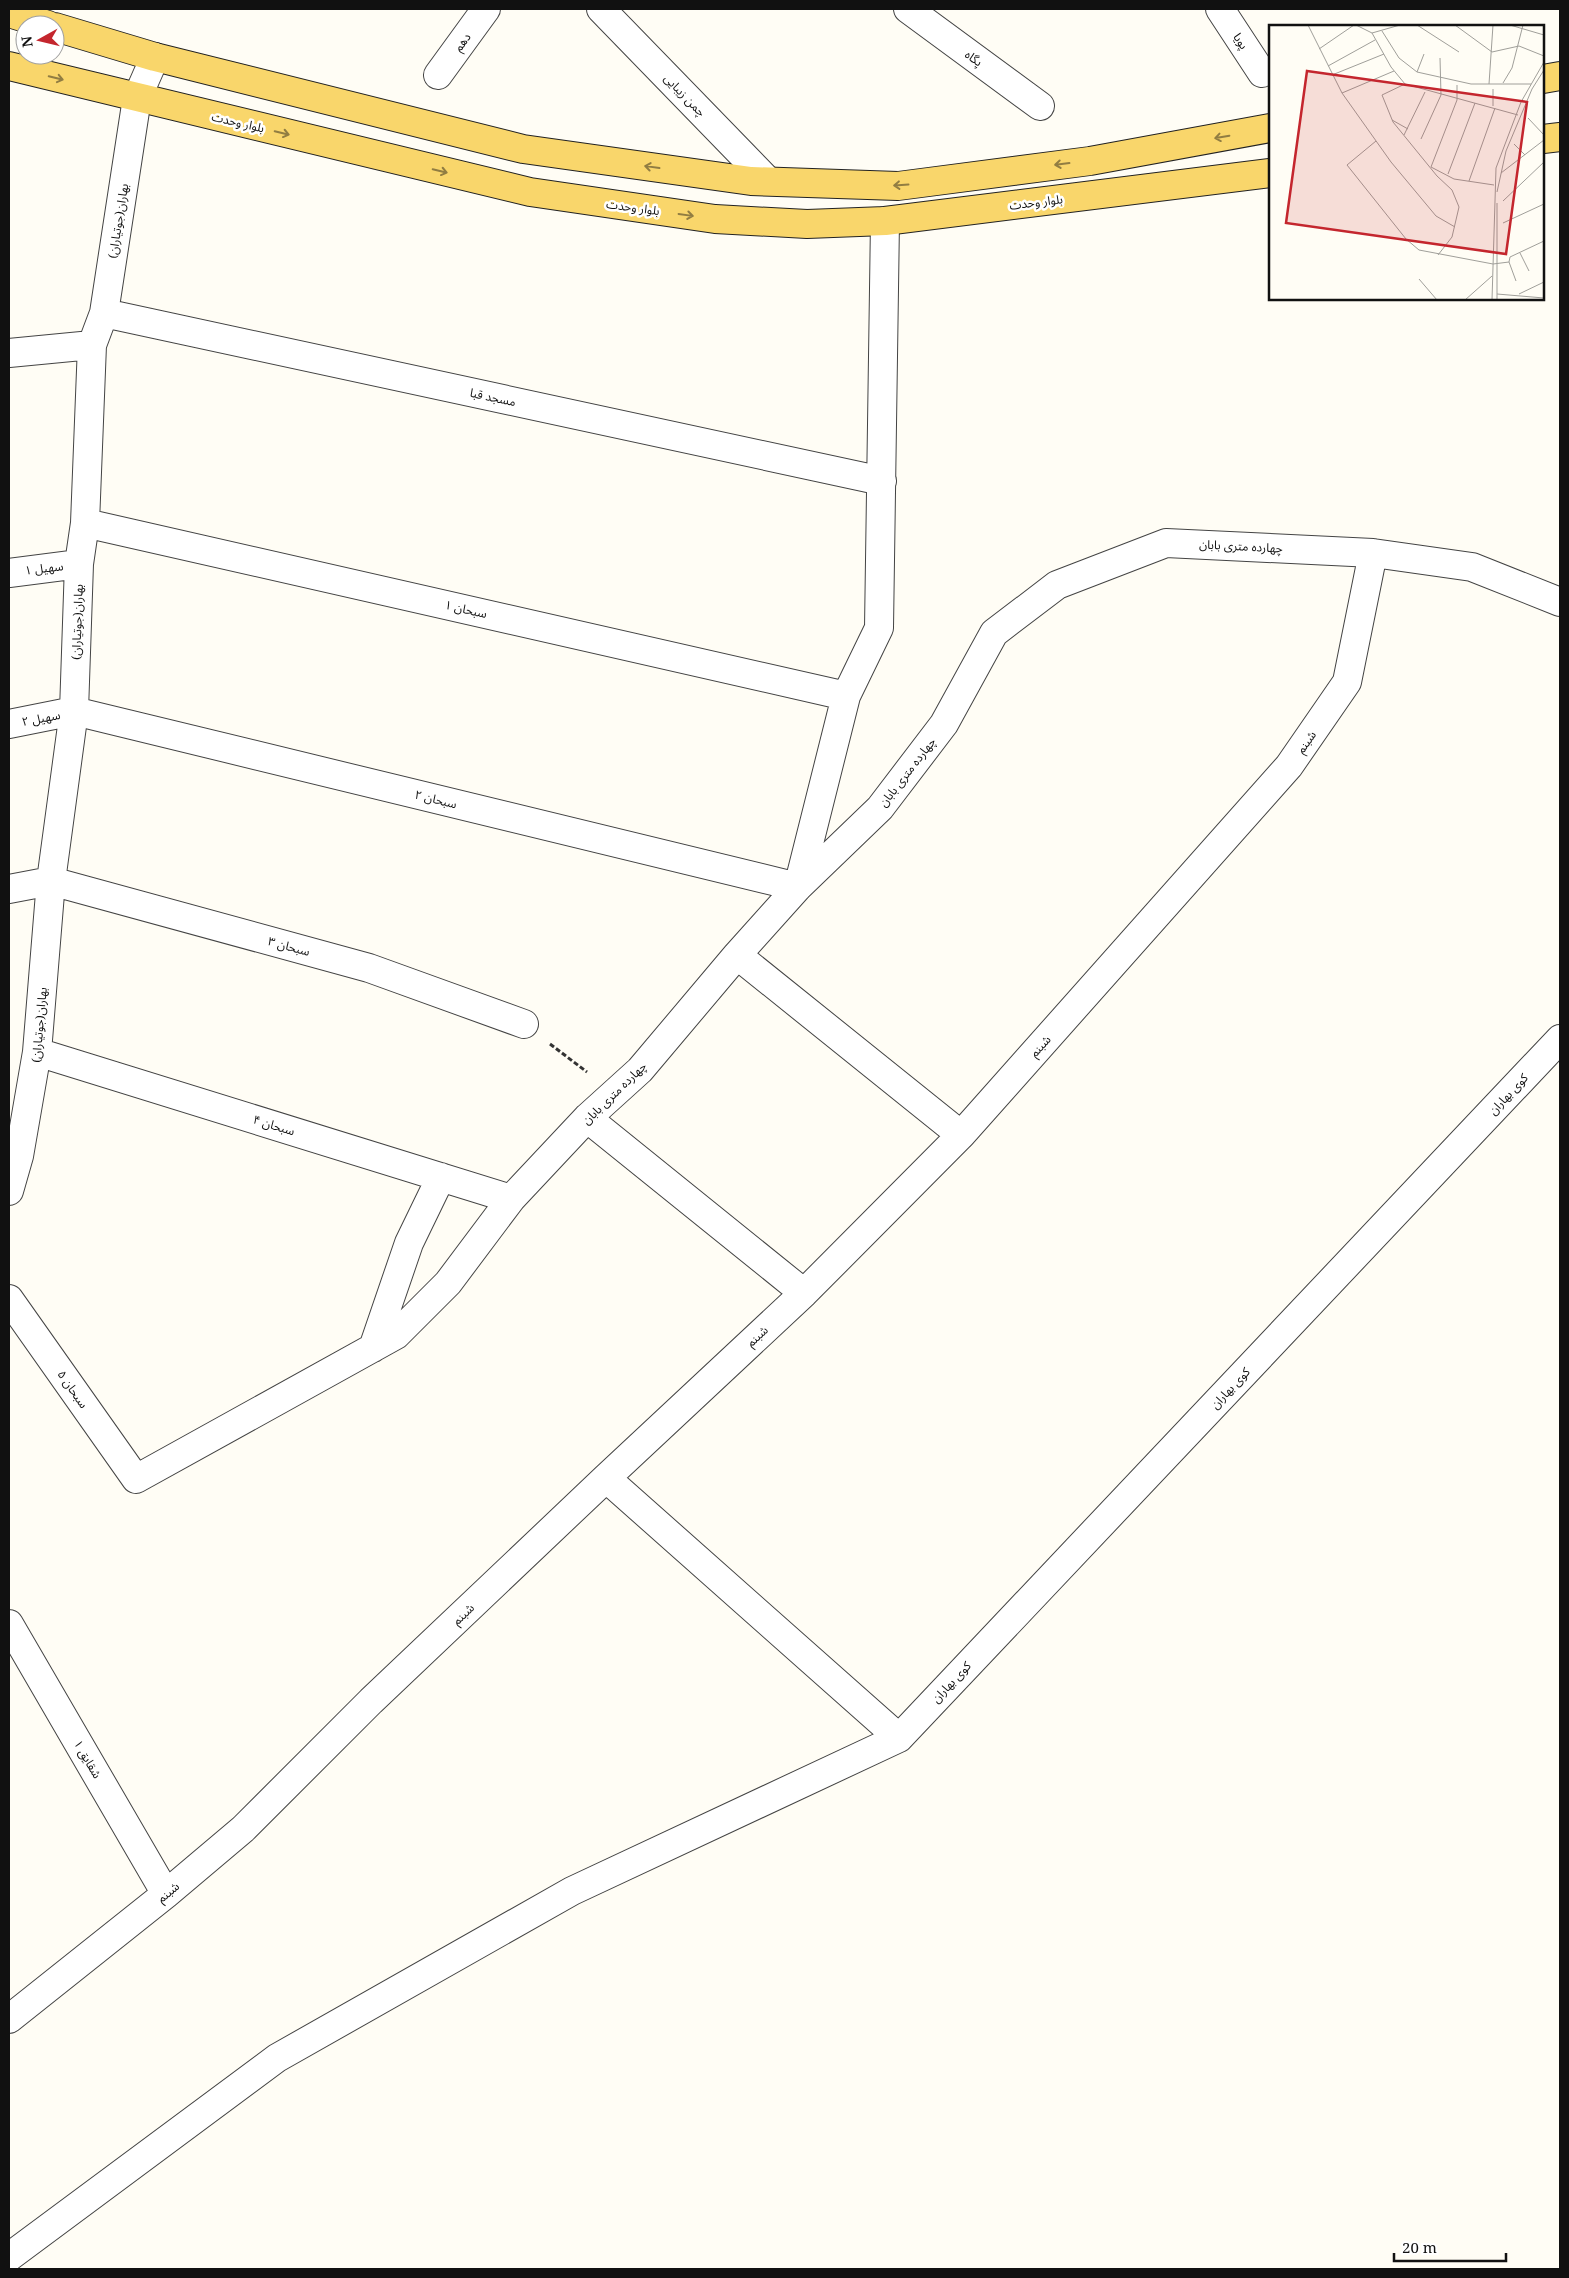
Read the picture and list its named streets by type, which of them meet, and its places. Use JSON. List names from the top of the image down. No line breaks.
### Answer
{"streets":{"main road":["بلوار وحدت"],"street":["پویا","دهم","پگاه","چمن زیبایی","بهاران(جوتیاران)","مسجد قبا","چهارده متری بابان","سهیل ۱","سبحان ۱","سهیل ۲","شبنم","سبحان ۲","سبحان ۳","کوی بهاران","سبحان ۴","سبحان ۵","شقایق ۱"]},"crossings":[["بلوار وحدت","بهاران(جوتیاران)"],["بهاران(جوتیاران)","مسجد قبا"],["بهاران(جوتیاران)","سهیل ۱"],["بهاران(جوتیاران)","سبحان ۱"],["بهاران(جوتیاران)","سهیل ۲"],["بهاران(جوتیاران)","سبحان ۲"],["بهاران(جوتیاران)","سبحان ۳"],["بهاران(جوتیاران)","سبحان ۴"],["چهارده متری بابان","شبنم"],["چهارده متری بابان","سبحان ۲"],["چهارده متری بابان","سبحان ۴"],["چهارده متری بابان","سبحان ۵"],["سهیل ۲","سبحان ۲"],["شبنم","شقایق ۱"]],"scale_bar":"20 m","north":"left"}
